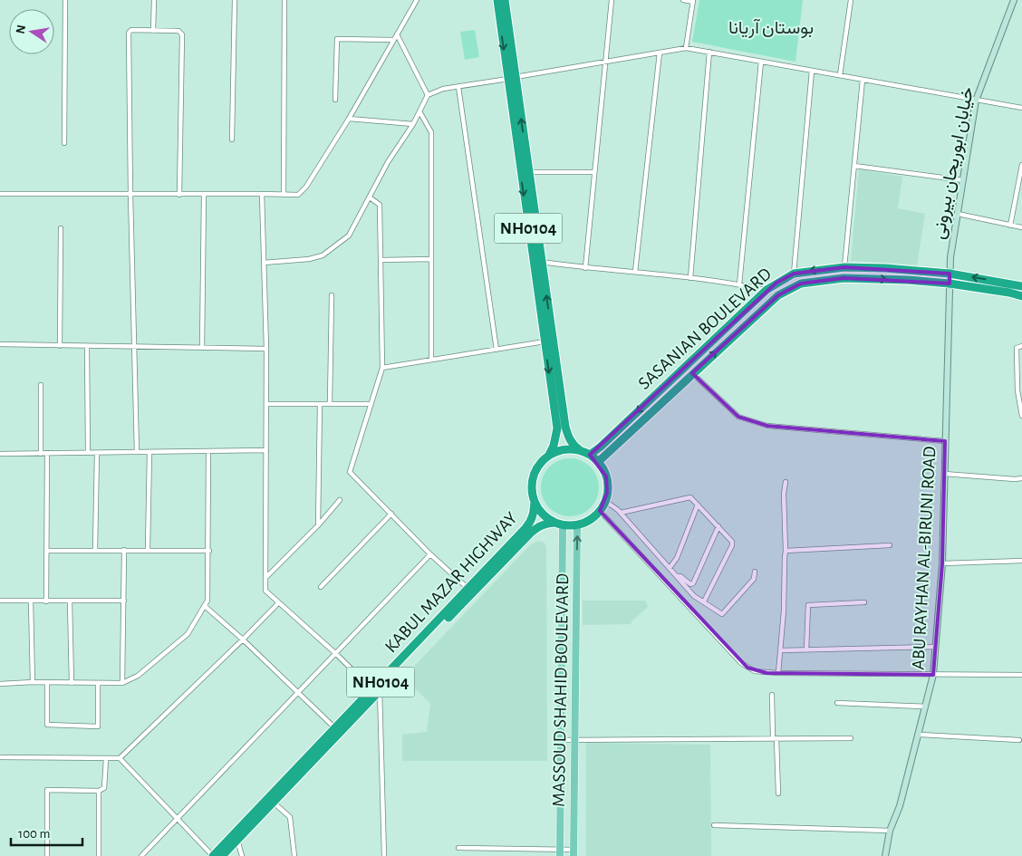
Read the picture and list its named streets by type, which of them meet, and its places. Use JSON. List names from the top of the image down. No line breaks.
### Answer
{"streets":{"highway":["NH0104","SASANIAN BOULEVARD","KABUL MAZAR HIGHWAY"],"main road":["MASSOUD SHAHID BOULEVARD"],"street":["خیابان ابوریحان بیرونی","ABU RAYHAN AL-BIRUNI ROAD"]},"crossings":[["خیابان ابوریحان بیرونی","SASANIAN BOULEVARD"],["خیابان ابوریحان بیرونی","ABU RAYHAN AL-BIRUNI ROAD"],["NH0104","SASANIAN BOULEVARD"],["NH0104","KABUL MAZAR HIGHWAY"],["NH0104","MASSOUD SHAHID BOULEVARD"],["SASANIAN BOULEVARD","ABU RAYHAN AL-BIRUNI ROAD"],["SASANIAN BOULEVARD","KABUL MAZAR HIGHWAY"],["SASANIAN BOULEVARD","MASSOUD SHAHID BOULEVARD"],["KABUL MAZAR HIGHWAY","MASSOUD SHAHID BOULEVARD"]],"parks":["بوستان آریانا"],"scale_bar":"100 m","north":"left"}
